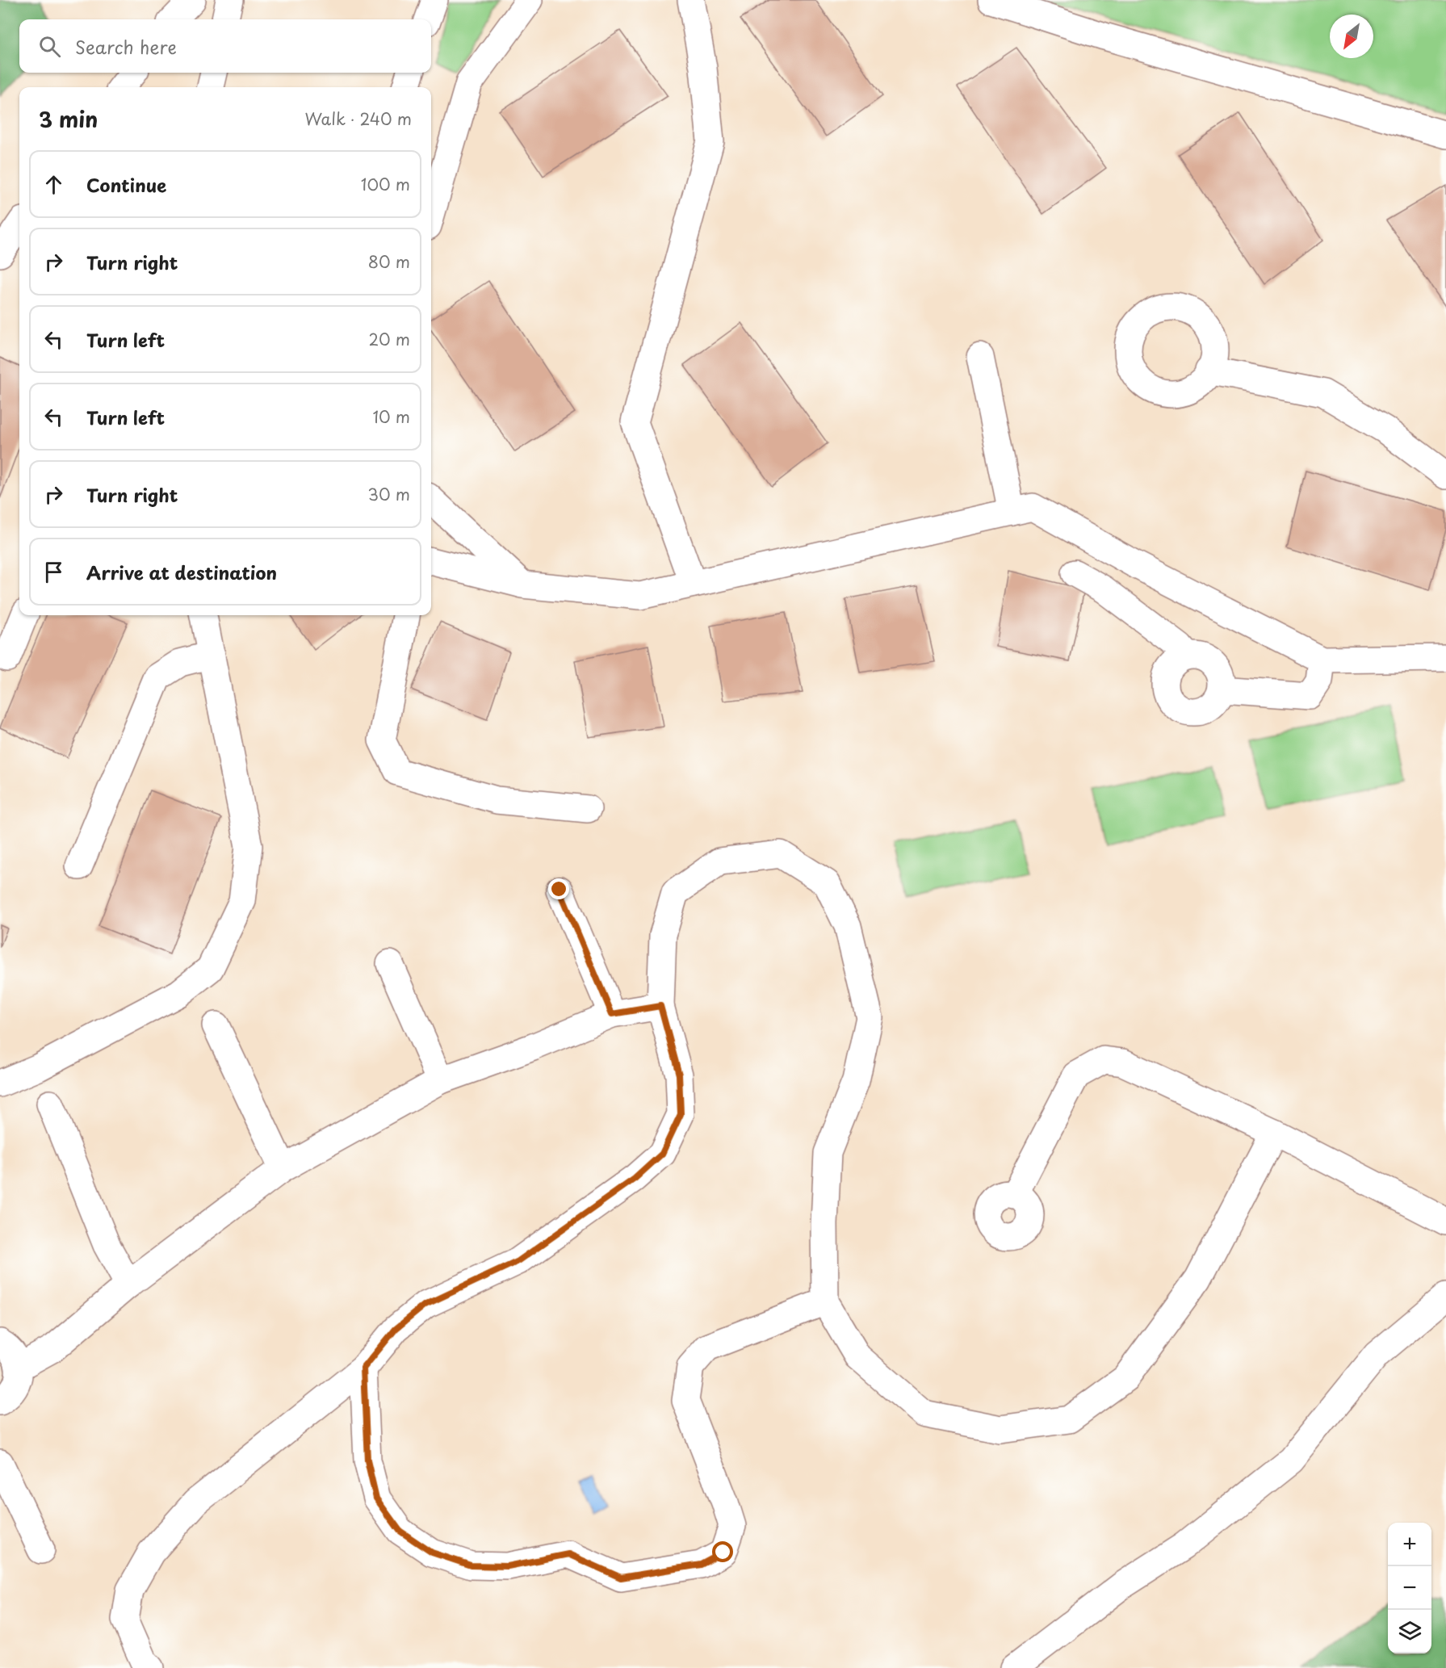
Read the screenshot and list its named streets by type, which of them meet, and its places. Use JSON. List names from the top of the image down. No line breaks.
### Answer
{"north":"bottom left","page":{"search":"Search here","heading":["3 min","Walk · 240 m"],"list":[["Continue","100 m"],["Turn right","80 m"],["Turn left","20 m"],["Turn left","10 m"],["Turn right","30 m"],"Arrive at destination"],"map_buttons":["+","−"]}}
